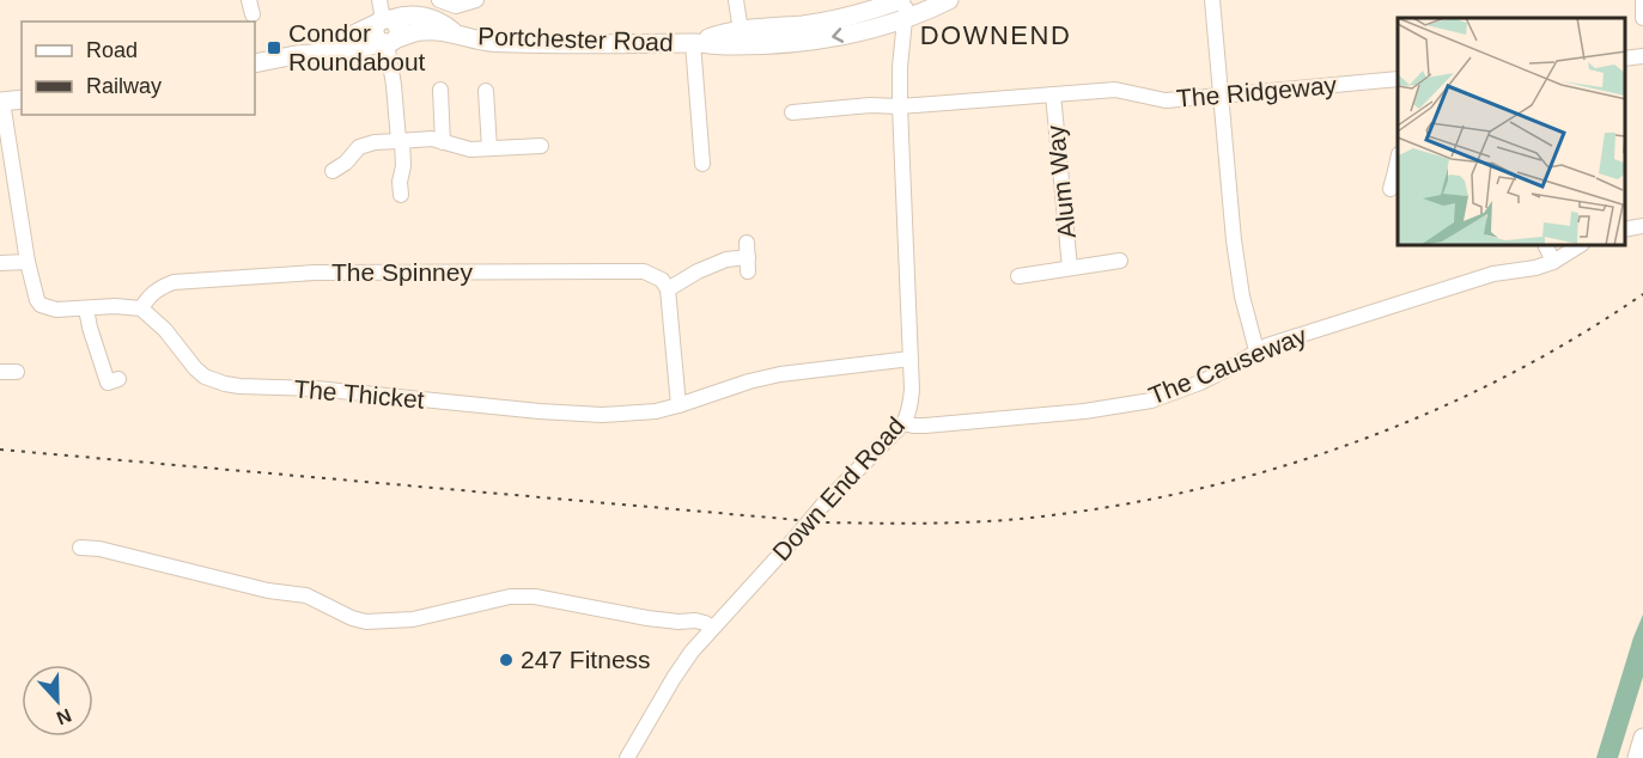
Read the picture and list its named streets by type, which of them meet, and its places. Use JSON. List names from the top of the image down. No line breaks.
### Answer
{"streets":{"main road":["Portchester Road"],"street":["The Ridgeway","Alum Way","The Spinney","The Causeway","The Thicket","Down End Road"]},"crossings":[["Portchester Road","Down End Road"],["The Ridgeway","Alum Way"],["The Ridgeway","Down End Road"],["The Spinney","The Thicket"],["The Causeway","Down End Road"],["The Thicket","Down End Road"]],"districts":["DOWNEND"],"places":{"transit":["Condor Roundabout"],"other":["247 Fitness"]},"legend":["Road","Railway"],"north":"bottom"}
